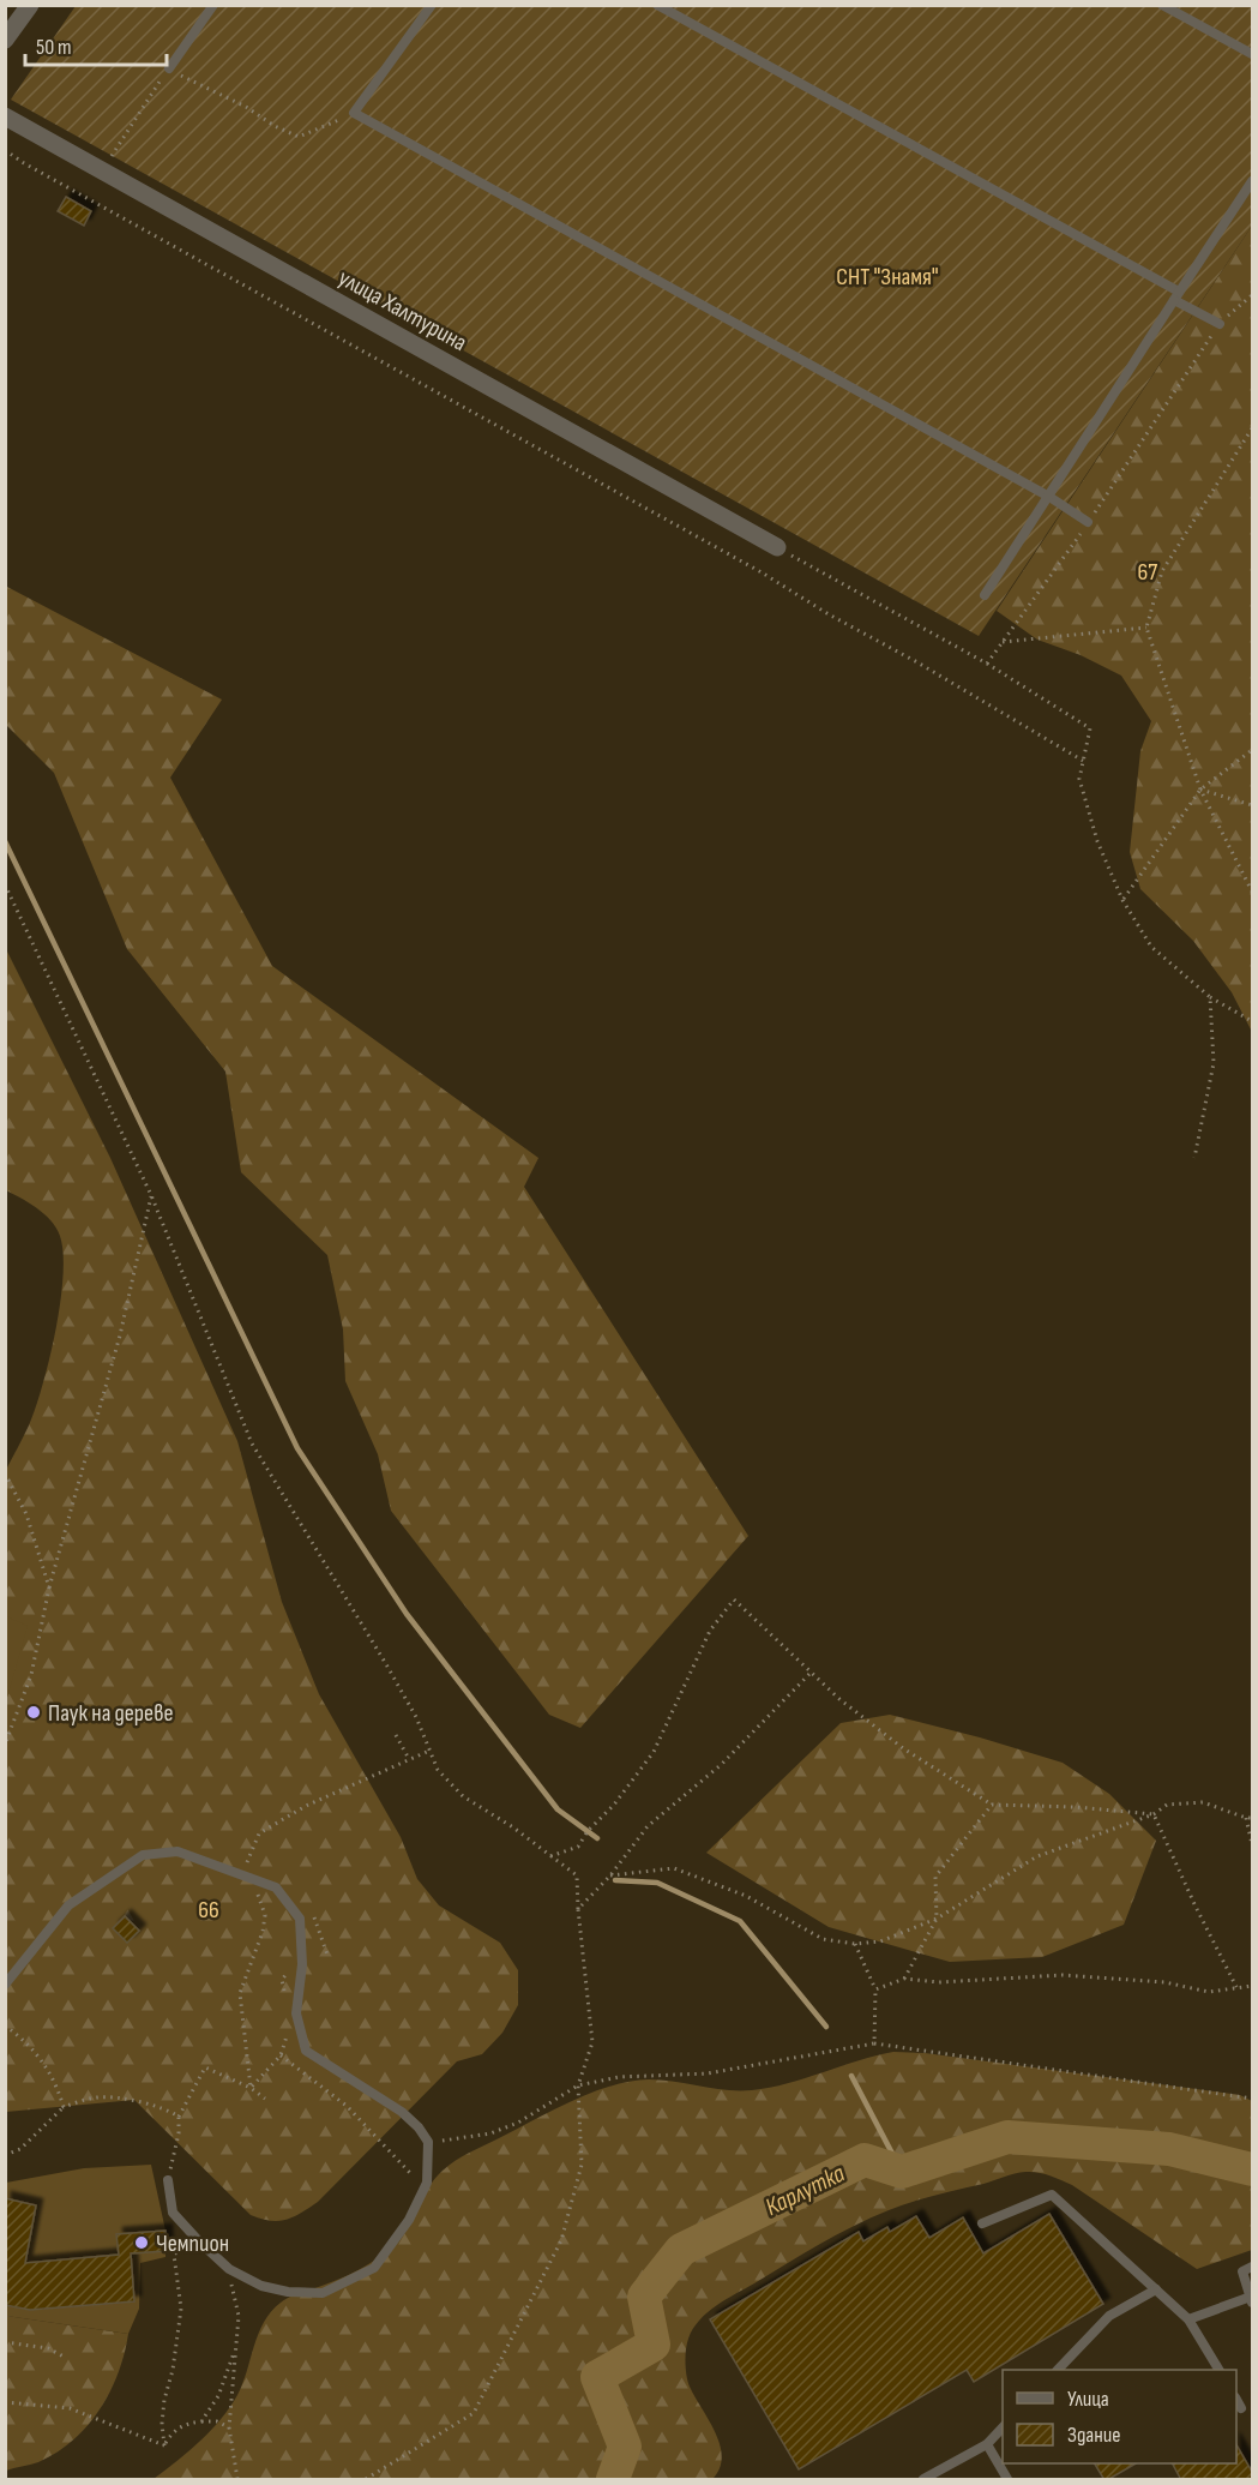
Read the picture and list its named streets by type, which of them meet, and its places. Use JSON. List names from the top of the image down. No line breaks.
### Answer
{"streets":{"street":["улица Халтурина"]},"water":["Карлутка"],"parks":["СНТ \"Знамя\"","67","66"],"places":["Паук на дереве","Чемпион"],"legend":["Улица","Здание"],"scale_bar":"50 m"}
